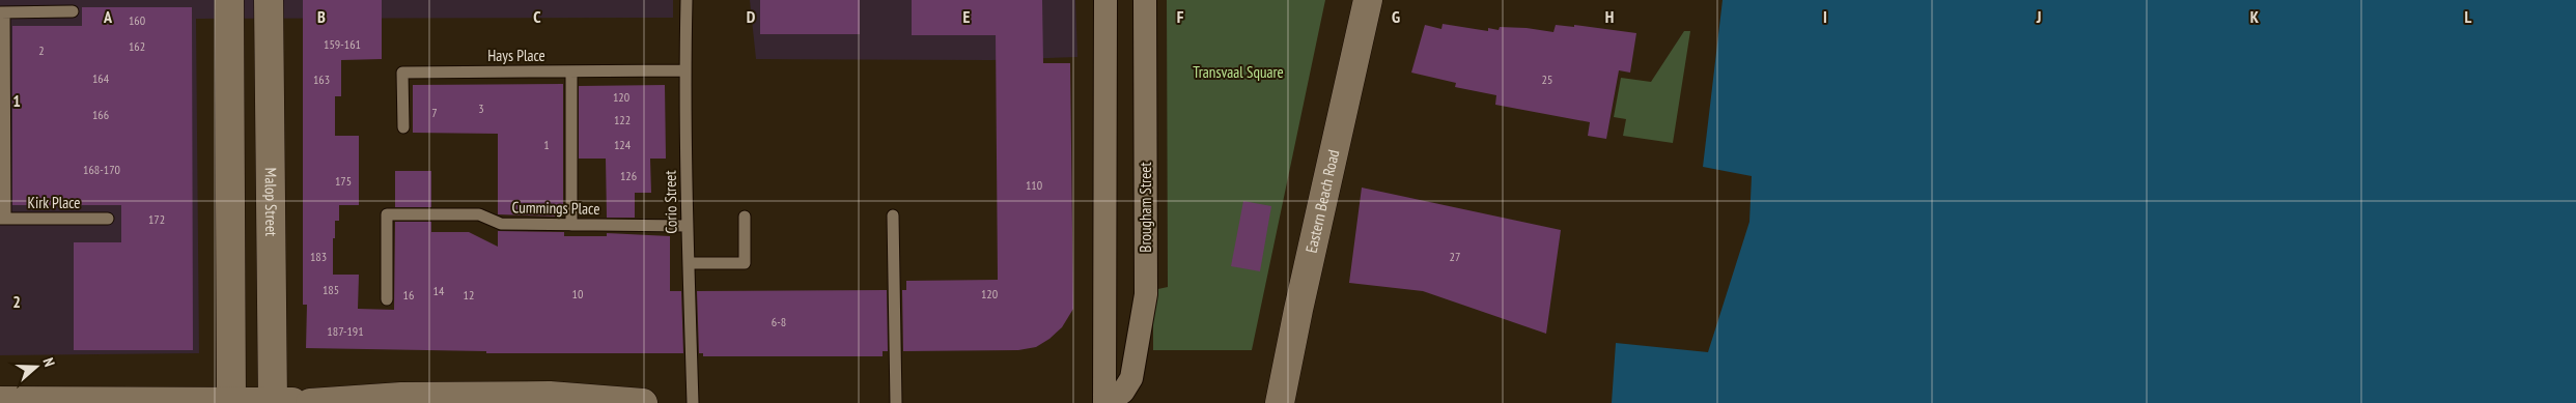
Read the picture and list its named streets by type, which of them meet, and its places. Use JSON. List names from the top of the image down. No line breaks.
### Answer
{"streets":{"street":["Malop Street","Eastern Beach Road","Brougham Street"],"lane":["Hays Place","Corio Street","Kirk Place","Cummings Place"]},"crossings":[["Hays Place","Corio Street"],["Corio Street","Cummings Place"]],"parks":["Transvaal Square"],"house_numbers":["160","159-161","162","2","164","163","25","120","3","7","166","122","1","124","168-170","126","175","110","172","183","27","185","14","10","120","16","12","6-8","187-191"],"north":"right","grid":{"columns":["A","B","C","D","E","F","G","H","I","J","K","L"],"rows":["1","2"]}}
